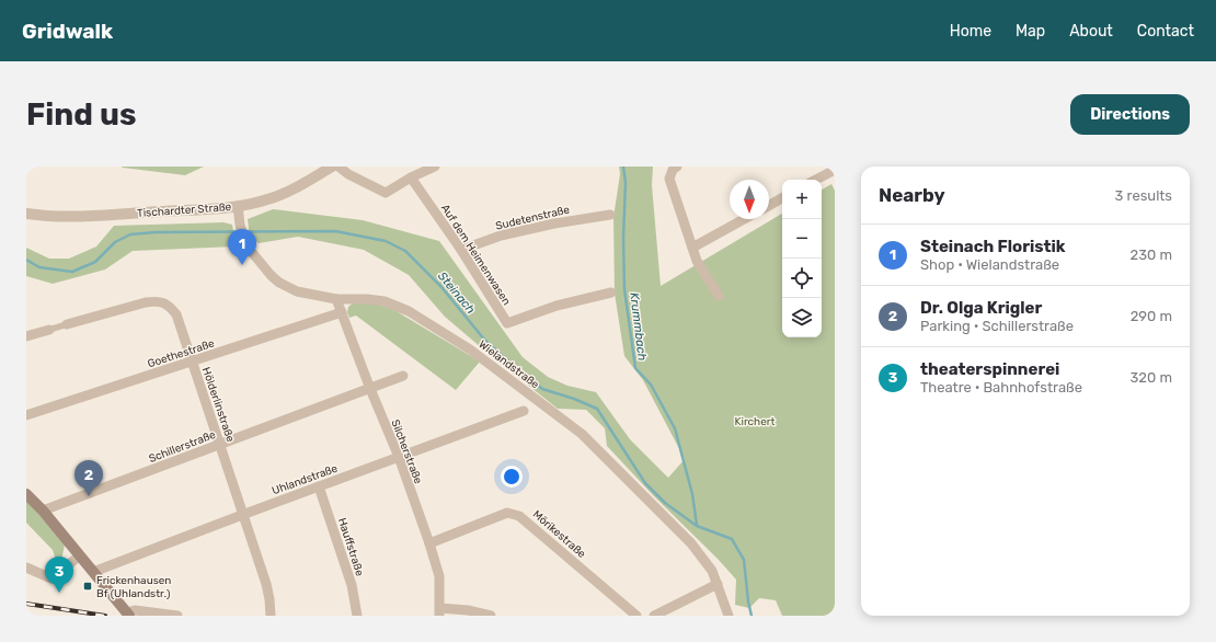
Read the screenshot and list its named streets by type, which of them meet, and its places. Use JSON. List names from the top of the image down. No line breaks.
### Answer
{"streets":{"street":["Tischardter Straße","Sudetenstraße","Auf dem Heimenwasen","Goethestraße","Wielandstraße","Hölderlinstraße","Schillerstraße","Silcherstraße","Uhlandstraße","Mörikestraße","Hauffstraße"]},"crossings":[["Tischardter Straße","Wielandstraße"],["Sudetenstraße","Auf dem Heimenwasen"],["Goethestraße","Hölderlinstraße"],["Goethestraße","Silcherstraße"],["Wielandstraße","Silcherstraße"],["Hölderlinstraße","Schillerstraße"],["Hölderlinstraße","Uhlandstraße"],["Schillerstraße","Silcherstraße"],["Silcherstraße","Uhlandstraße"],["Silcherstraße","Mörikestraße"],["Uhlandstraße","Hauffstraße"]],"water":["Steinach","Krummbach"],"parks":["Kirchert"],"places":{"transit":["Frickenhausen Bf (Uhlandstr.)"]},"north":"bottom","page":{"header":"Gridwalk","nav":["Home","Map","About","Contact"],"buttons":"Directions","title":"Find us","heading":["Nearby","3 results"],"map_buttons":["+","−"],"list":[{"mark":"1","name":"Steinach Floristik","note":"Shop · Wielandstraße","value":"230 m"},{"mark":"2","name":"Dr. Olga Krigler","note":"Parking · Schillerstraße","value":"290 m"},{"mark":"3","name":"theaterspinnerei","note":"Theatre · Bahnhofstraße","value":"320 m"}],"pins":["1","2","3"]}}
